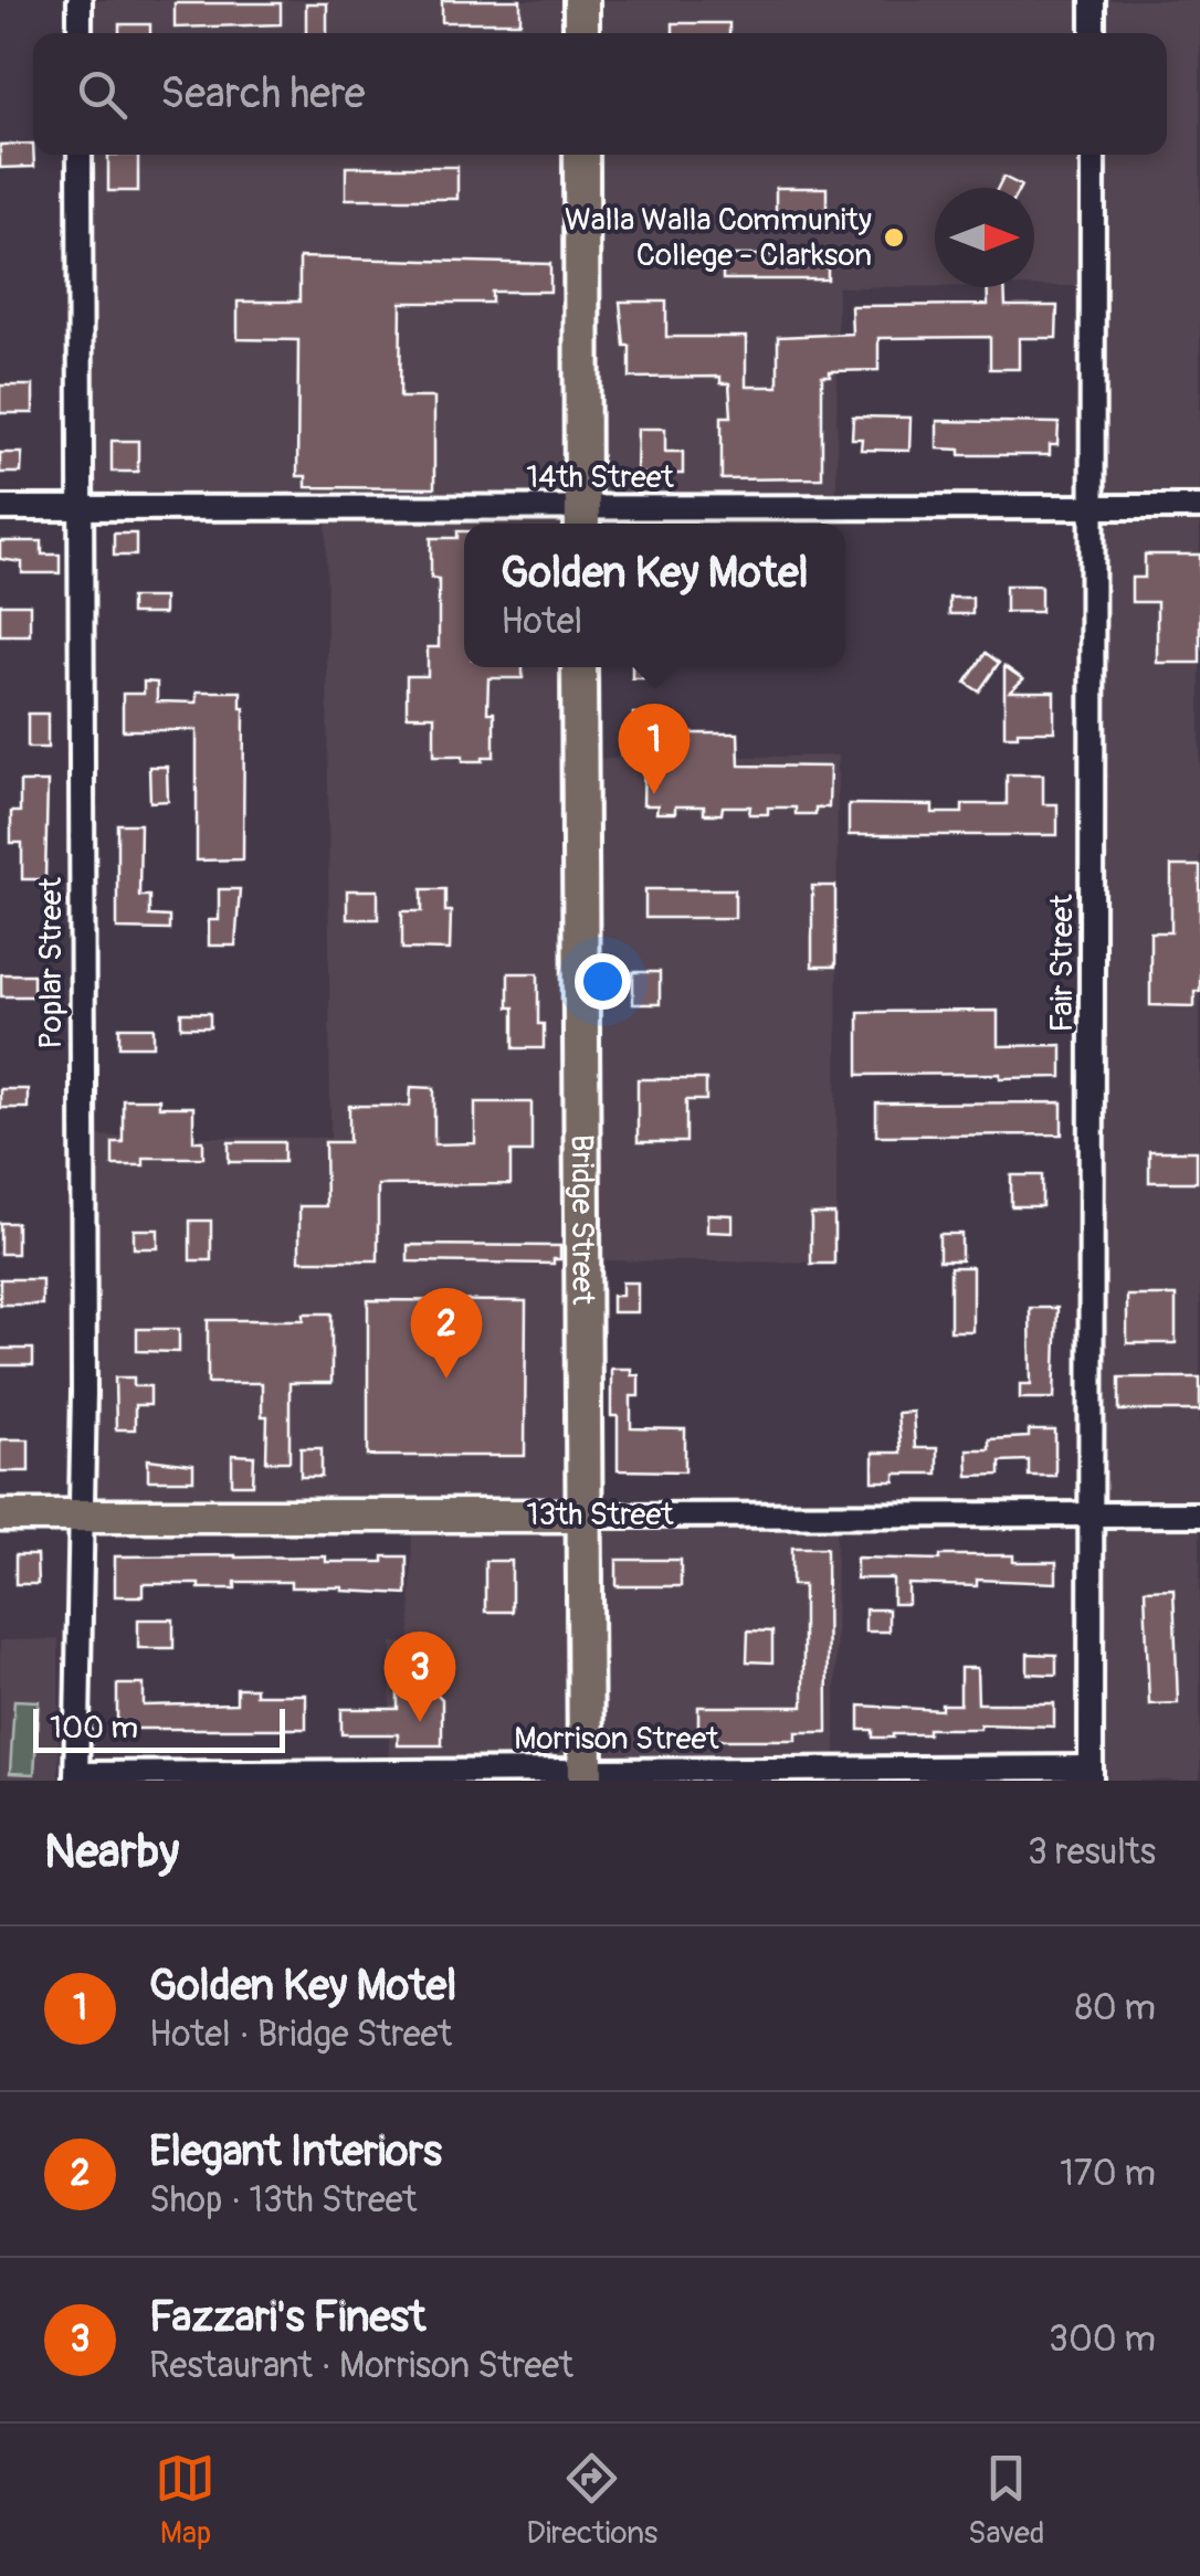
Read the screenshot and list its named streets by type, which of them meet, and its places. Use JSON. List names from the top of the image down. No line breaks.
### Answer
{"streets":{"highway":["Bridge Street"],"main road":["13th Street"],"street":["14th Street","Poplar Street","Fair Street","Morrison Street"]},"crossings":[["14th Street","Poplar Street"],["14th Street","Fair Street"],["Poplar Street","13th Street"],["Poplar Street","Morrison Street"],["Fair Street","13th Street"],["Fair Street","Morrison Street"],["Bridge Street","13th Street"],["Bridge Street","Morrison Street"]],"places":["Walla Walla Community College - Clarkson"],"scale_bar":"100 m","north":"right","page":{"search":"Search here","popup":["Golden Key Motel","Hotel"],"pins":["1","2","3"],"scale":"100 m","heading":["Nearby","3 results"],"list":[{"mark":"1","name":"Golden Key Motel","note":"Hotel · Bridge Street","value":"80 m"},{"mark":"2","name":"Elegant Interiors","note":"Shop · 13th Street","value":"170 m"},{"mark":"3","name":"Fazzari's Finest","note":"Restaurant · Morrison Street","value":"300 m"}],"nav":["Map","Directions","Saved"]}}
